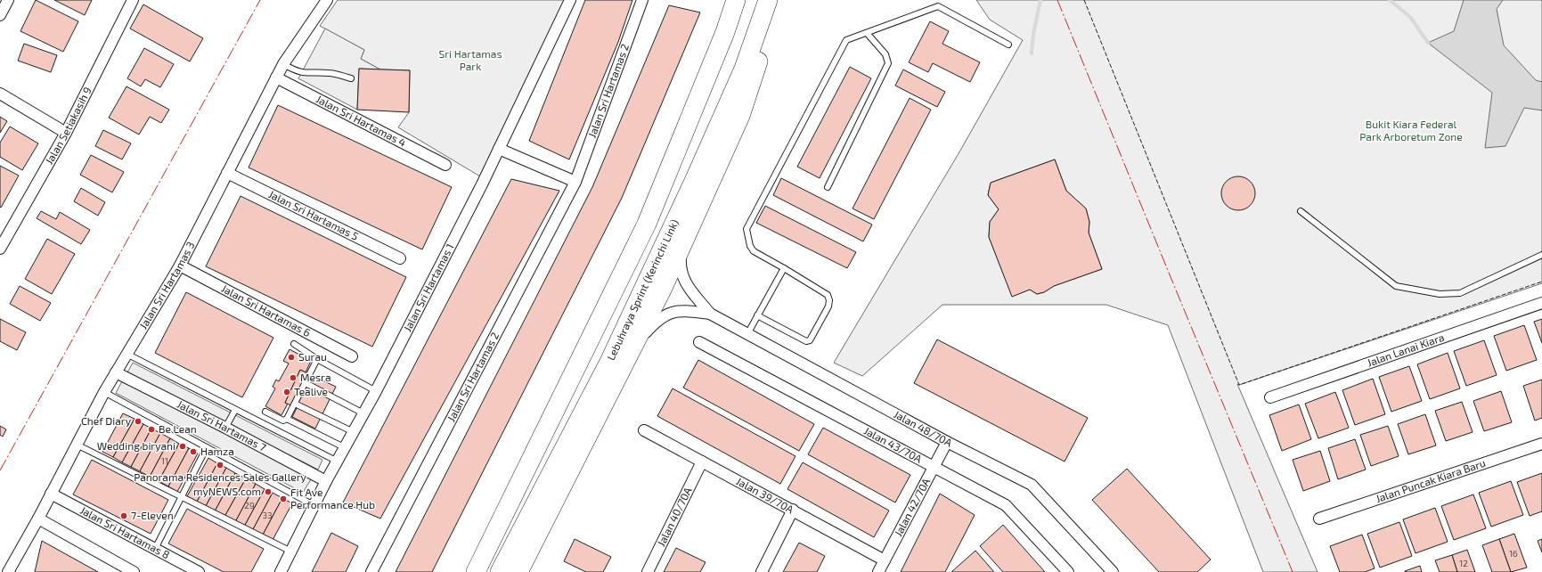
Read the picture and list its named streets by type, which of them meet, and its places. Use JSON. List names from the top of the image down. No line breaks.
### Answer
{"streets":{"highway":["Lebuhraya Sprint (Kerinchi Link)"],"street":["Jalan Sri Hartamas 2","Jalan Sri Hartamas 4","Jalan Setiakasih 9","Jalan Sri Hartamas 5","Jalan Sri Hartamas 3","Jalan Sri Hartamas 1","Jalan Sri Hartamas 6","Jalan Lanai Kiara","Jalan Sri Hartamas 7","Jalan 48/70A","Jalan 43/70A","Jalan Puncak Kiara Baru","Jalan 39/70A","Jalan 42/70A","Jalan 40/70A","Jalan Sri Hartamas 8"]},"crossings":[["Jalan Sri Hartamas 4","Jalan Sri Hartamas 3"],["Jalan Sri Hartamas 5","Jalan Sri Hartamas 3"],["Jalan Sri Hartamas 3","Jalan Sri Hartamas 6"],["Jalan Sri Hartamas 3","Jalan Sri Hartamas 7"],["Jalan Sri Hartamas 3","Jalan Sri Hartamas 8"],["Jalan Sri Hartamas 1","Jalan Sri Hartamas 7"],["Jalan 48/70A","Jalan 42/70A"],["Jalan 43/70A","Jalan 42/70A"],["Jalan 39/70A","Jalan 42/70A"],["Jalan 39/70A","Jalan 40/70A"]],"parks":["Sri Hartamas Park","Bukit Kiara Federal Park Arboretum Zone"],"places":["Surau","Mesra","Tealive","Chef Diary","Be Lean","Wedding biryani","Hamza","Panorama Residences Sales Gallery","myNEWS.com","Fit Ave Performance Hub","7-Eleven"],"house_numbers":["11","29","33","16","12"]}
